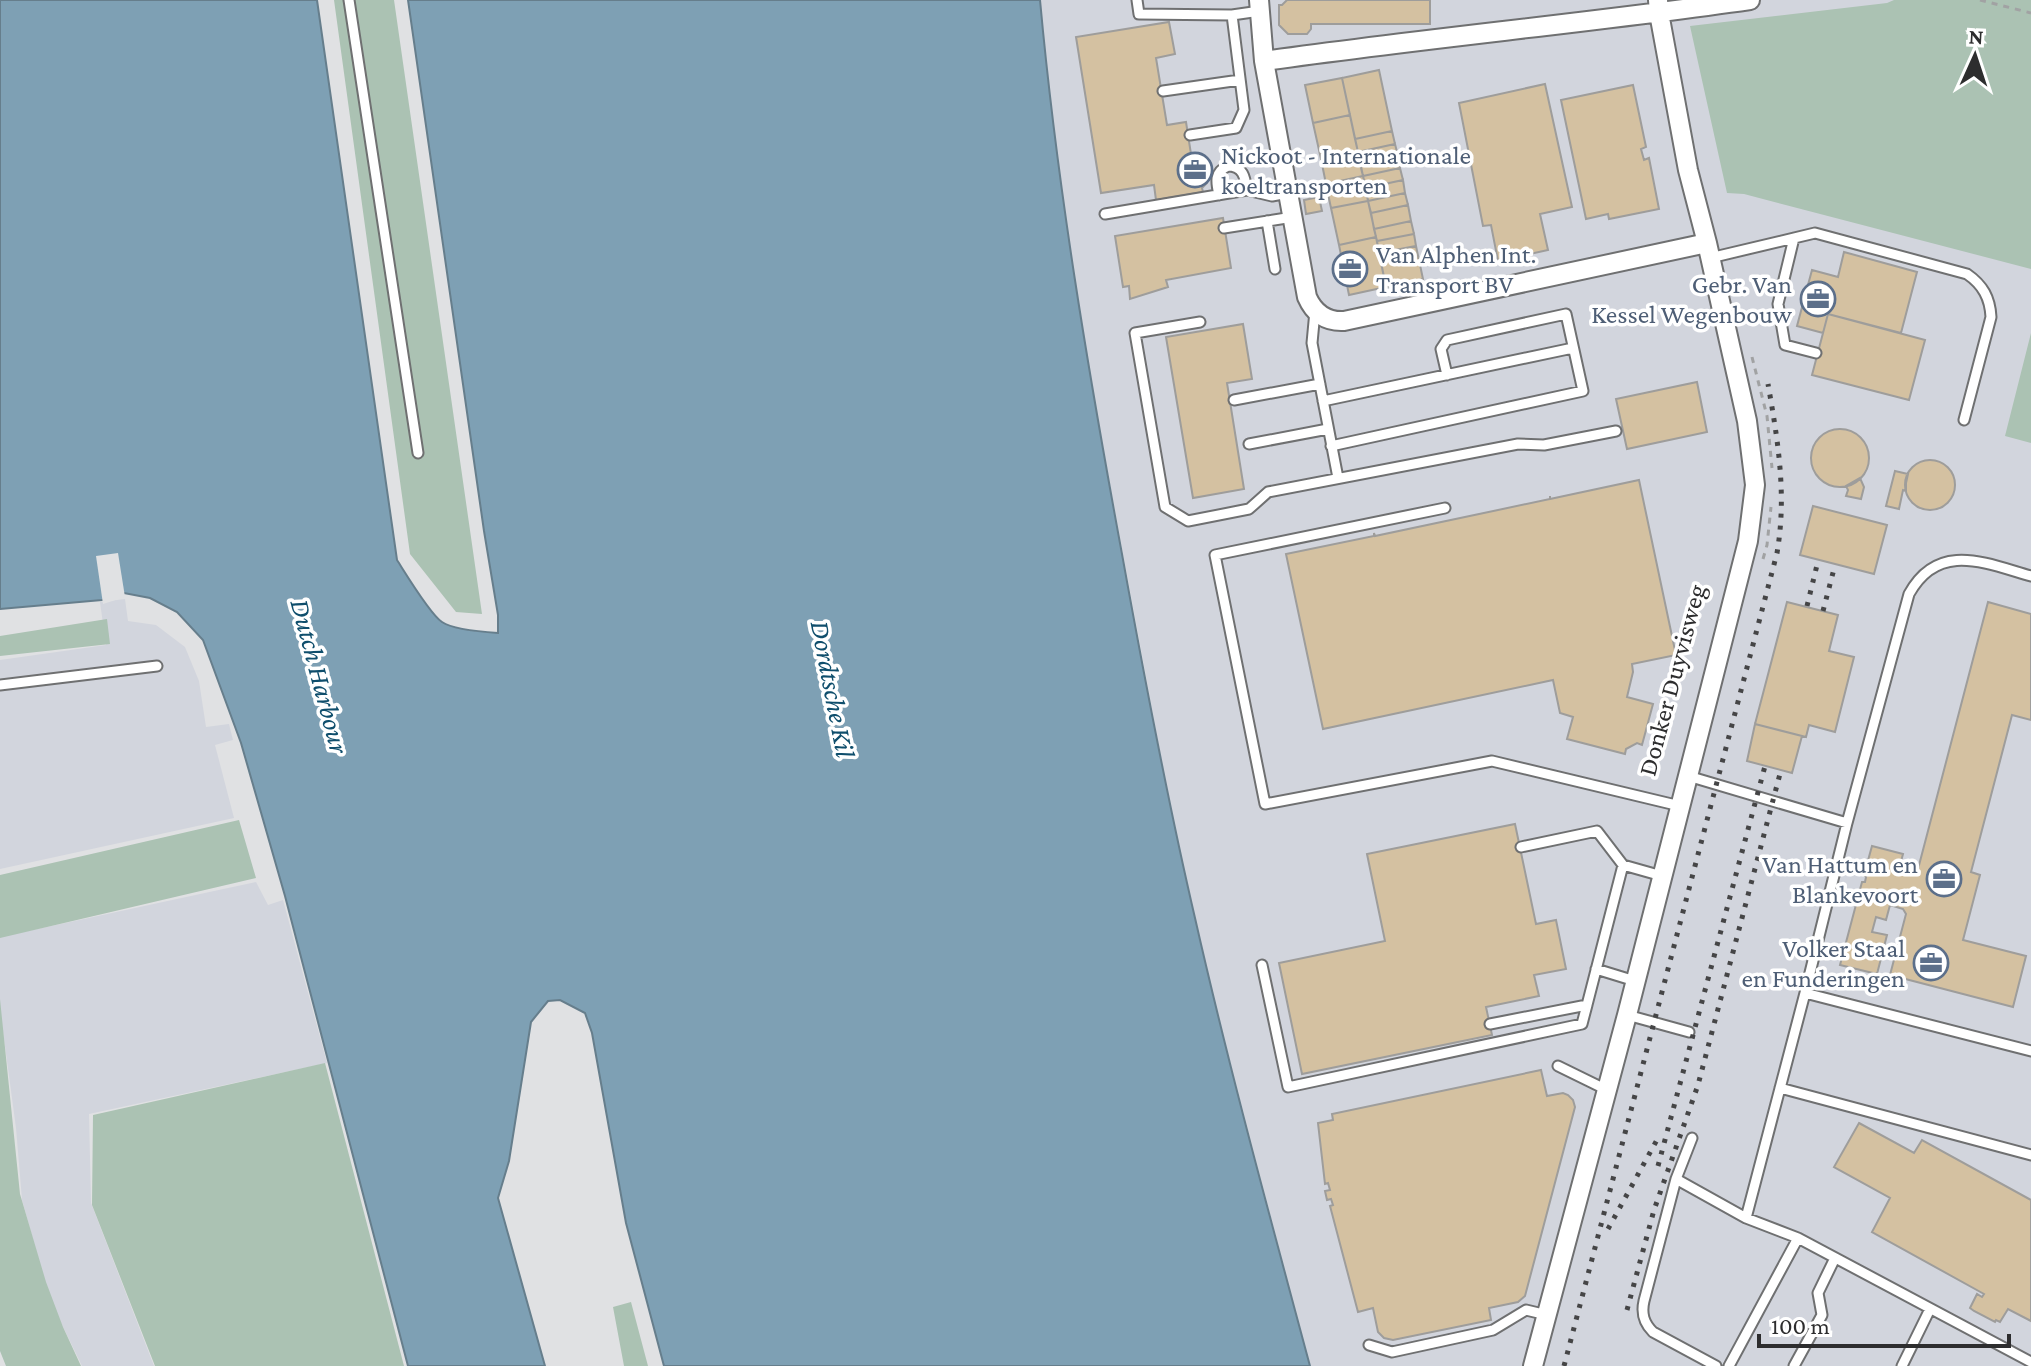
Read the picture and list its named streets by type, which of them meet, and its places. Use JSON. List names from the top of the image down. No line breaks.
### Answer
{"streets":{"street":["Donker Duyvisweg"]},"water":["Dutch Harbour","Dordtsche Kil"],"places":{"office":["Nickoot - Internationale koeltransporten","Van Alphen Int. Transport BV","Gebr. Van Kessel Wegenbouw","Van Hattum en Blankevoort","Volker Staal en Funderingen"]},"scale_bar":"100 m","north":"top"}
